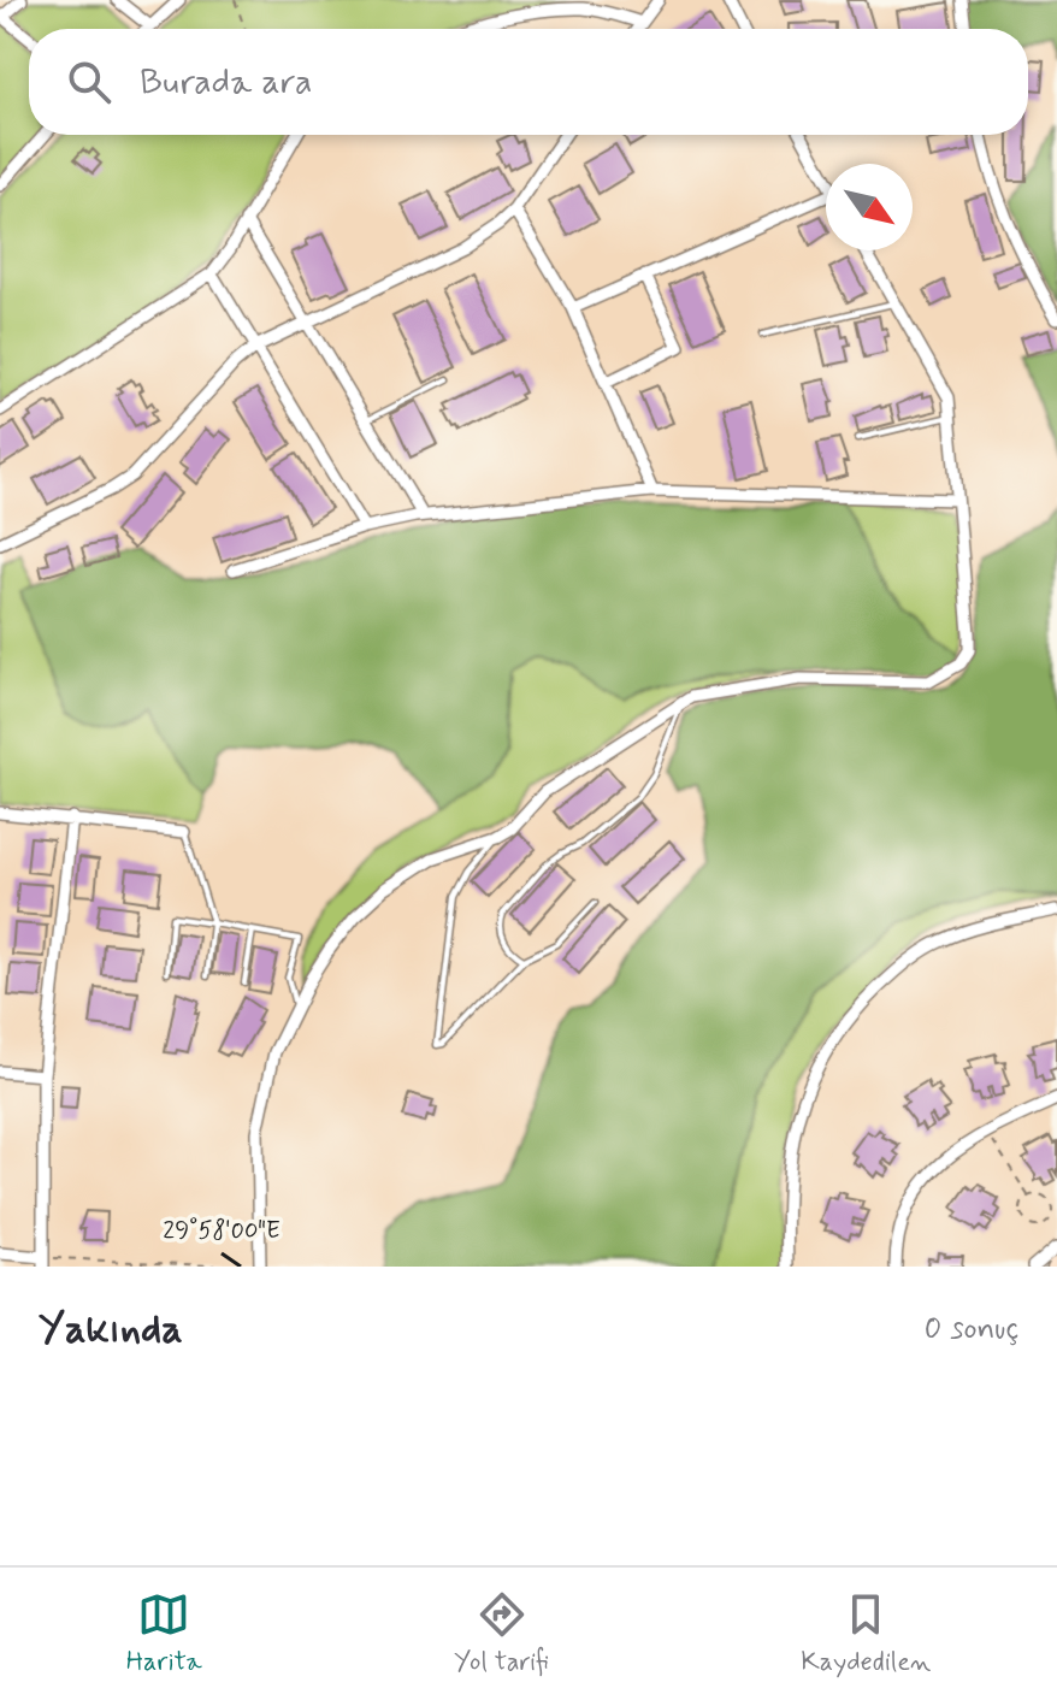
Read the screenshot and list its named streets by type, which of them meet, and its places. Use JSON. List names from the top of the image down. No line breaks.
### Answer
{"north":"bottom right","page":{"search":"Burada ara","heading":["Yakında","0 sonuç"],"nav":["Harita","Yol tarifi","Kaydedilen"]},"coordinates":["29°58'00\"E"]}
